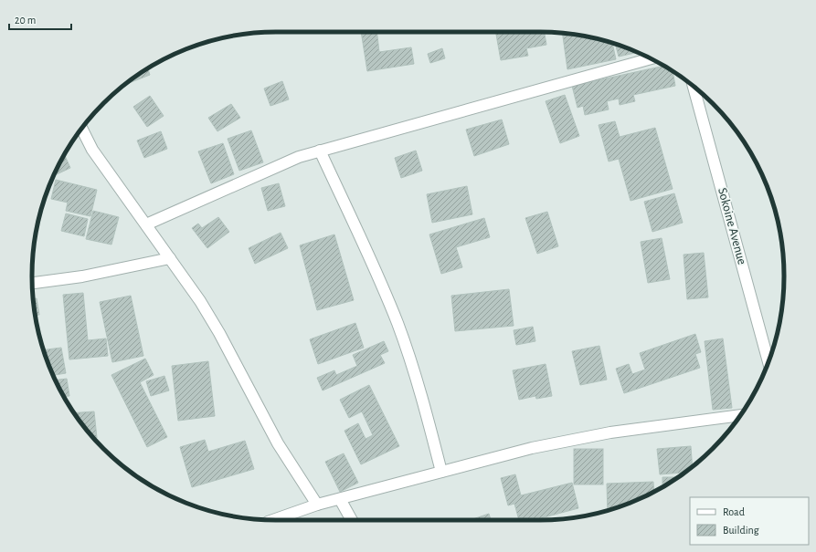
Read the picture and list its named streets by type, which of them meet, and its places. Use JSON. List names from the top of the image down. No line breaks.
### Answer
{"streets":{"street":["Sokoine Avenue"]},"legend":["Road","Building"],"scale_bar":"20 m"}
